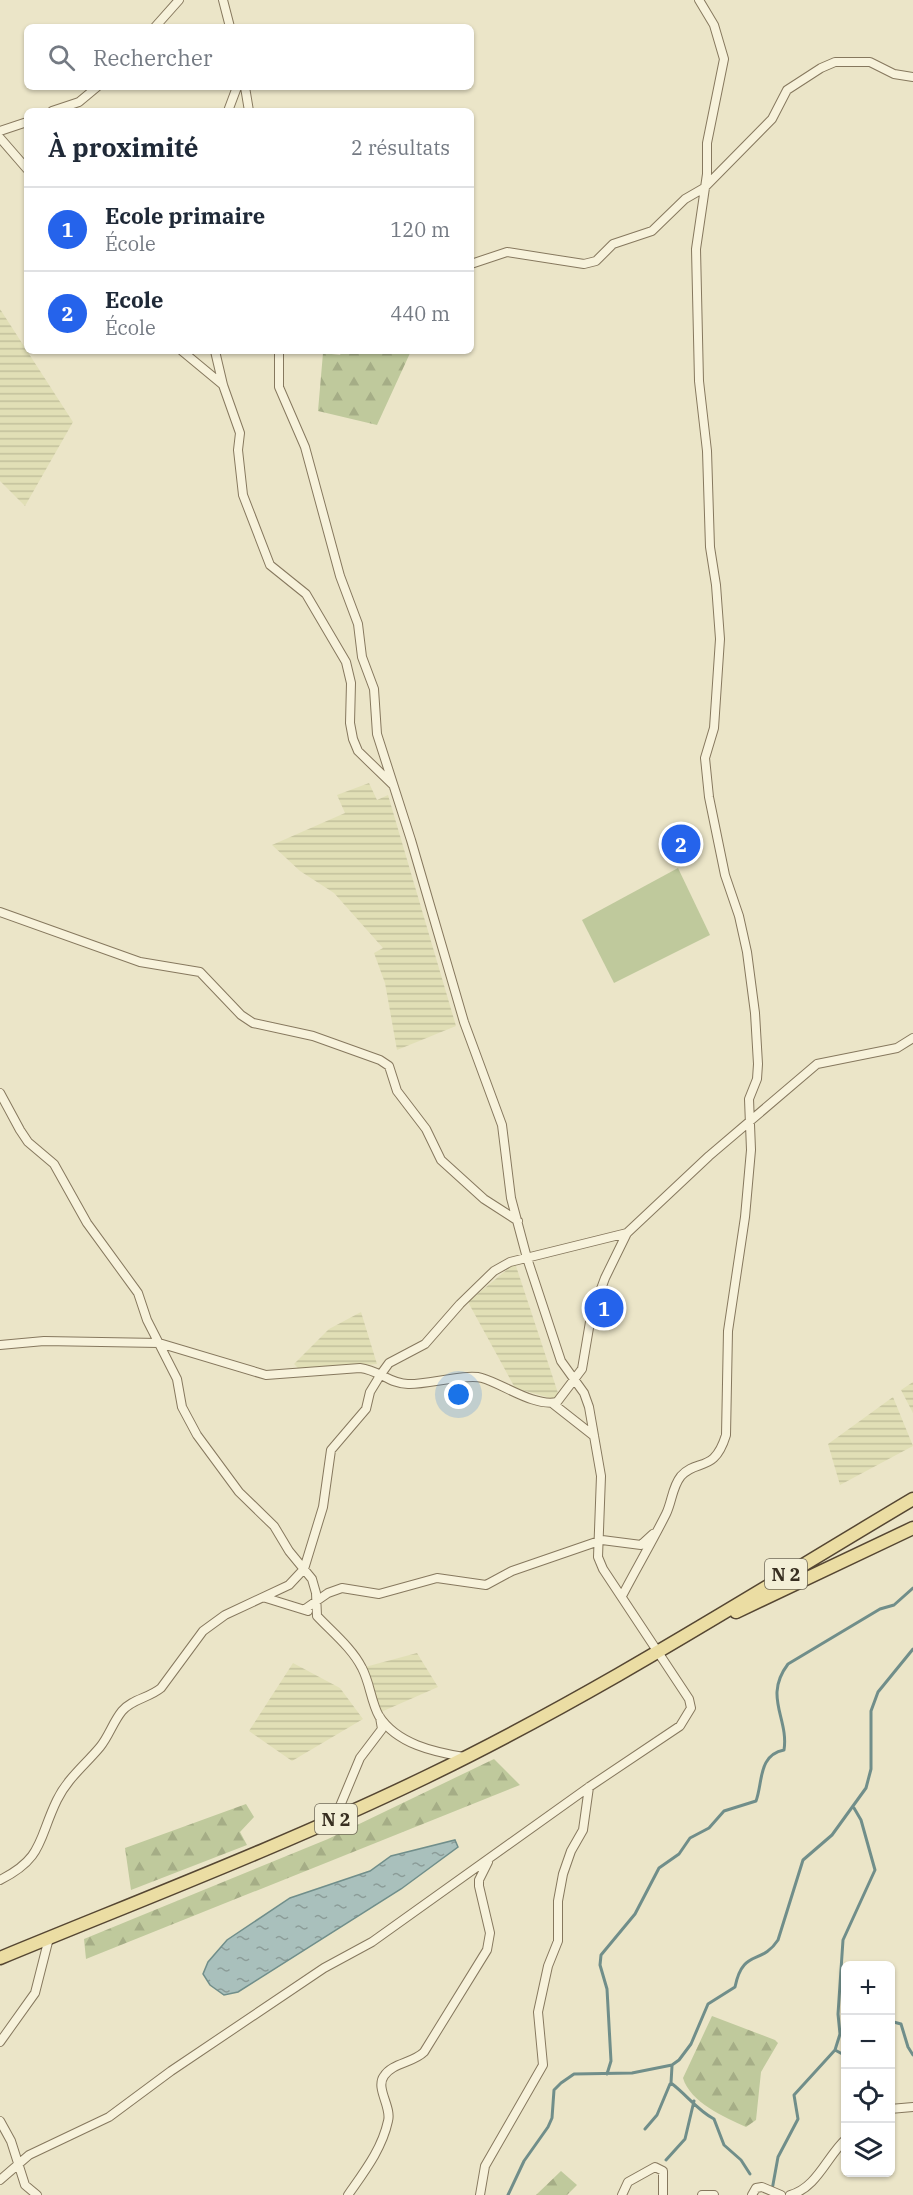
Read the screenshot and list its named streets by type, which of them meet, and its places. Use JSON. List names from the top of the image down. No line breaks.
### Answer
{"streets":{"main road":["N 2"]},"page":{"search":"Rechercher","heading":["À proximité","2 résultats"],"list":[{"mark":"1","name":"Ecole primaire","note":"École","value":"120 m"},{"mark":"2","name":"Ecole","note":"École","value":"440 m"}],"pins":["2","1"],"map_buttons":["+","−"]}}
